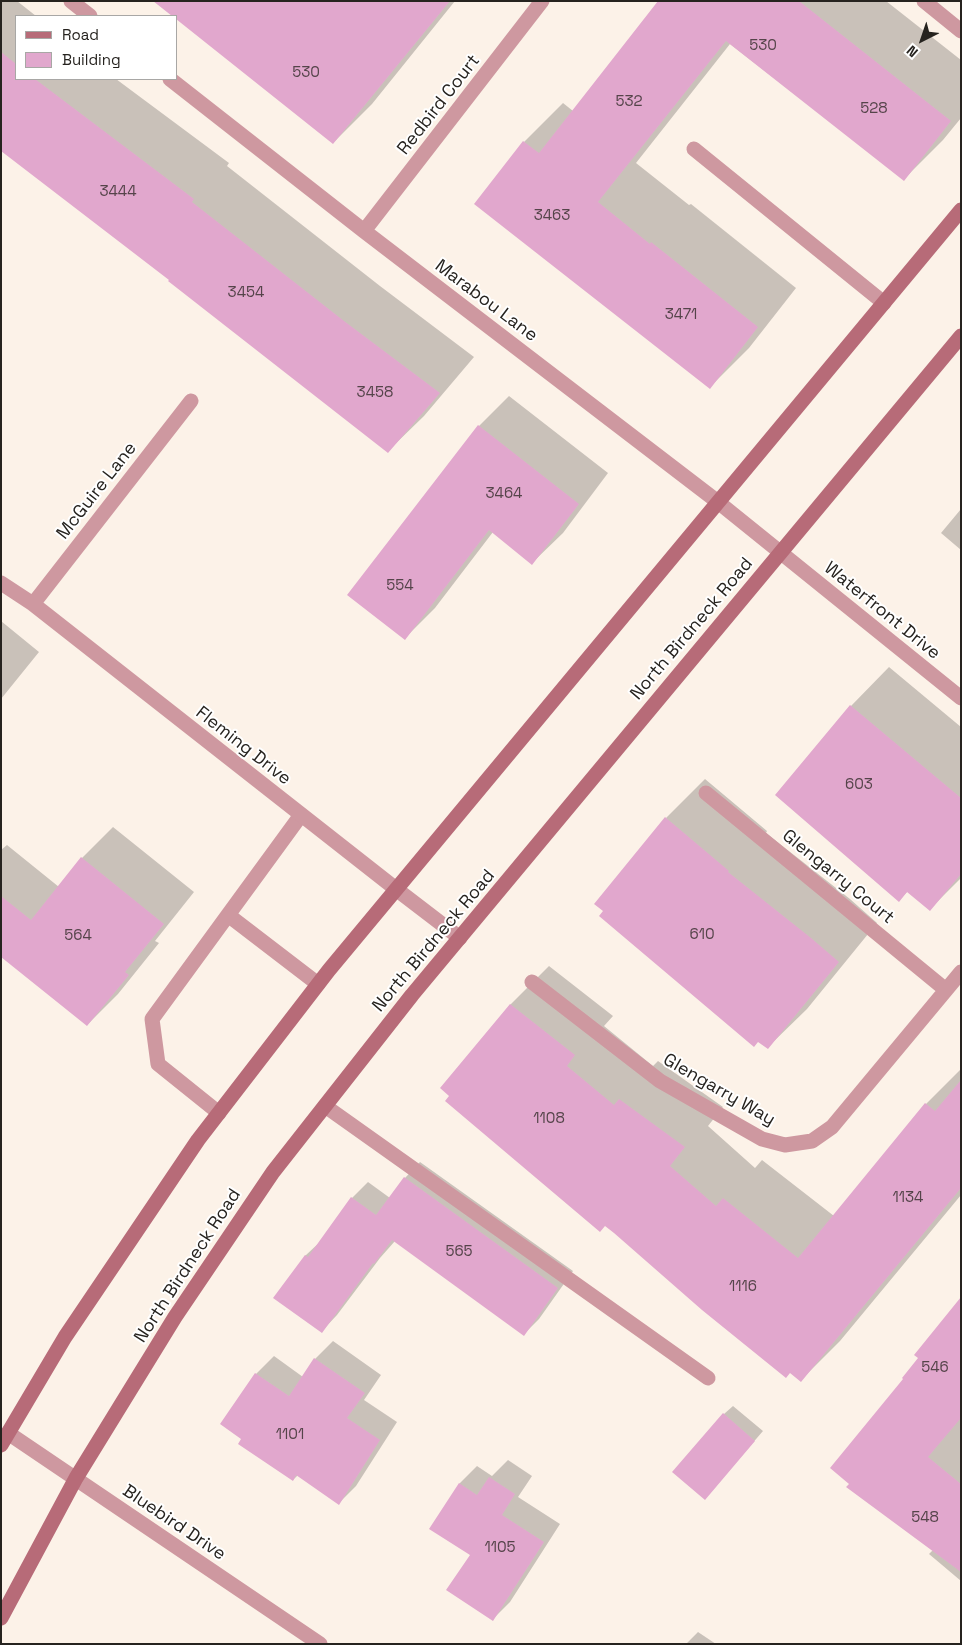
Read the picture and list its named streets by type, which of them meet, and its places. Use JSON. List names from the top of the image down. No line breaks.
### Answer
{"streets":{"main road":["North Birdneck Road"],"street":["Redbird Court","Marabou Lane","McGuire Lane","Waterfront Drive","Fleming Drive","Glengarry Court","Glengarry Way","Bluebird Drive"]},"crossings":[["Redbird Court","Marabou Lane"],["Marabou Lane","Waterfront Drive"],["Marabou Lane","North Birdneck Road"],["McGuire Lane","Fleming Drive"],["Waterfront Drive","North Birdneck Road"],["North Birdneck Road","Fleming Drive"],["North Birdneck Road","Bluebird Drive"],["Glengarry Court","Glengarry Way"]],"house_numbers":["530","530","532","528","3444","3463","3454","3471","3458","3464","554","603","610","564","1108","1134","565","1116","546","1101","548","1105"],"legend":["Road","Building"],"north":"bottom left"}
